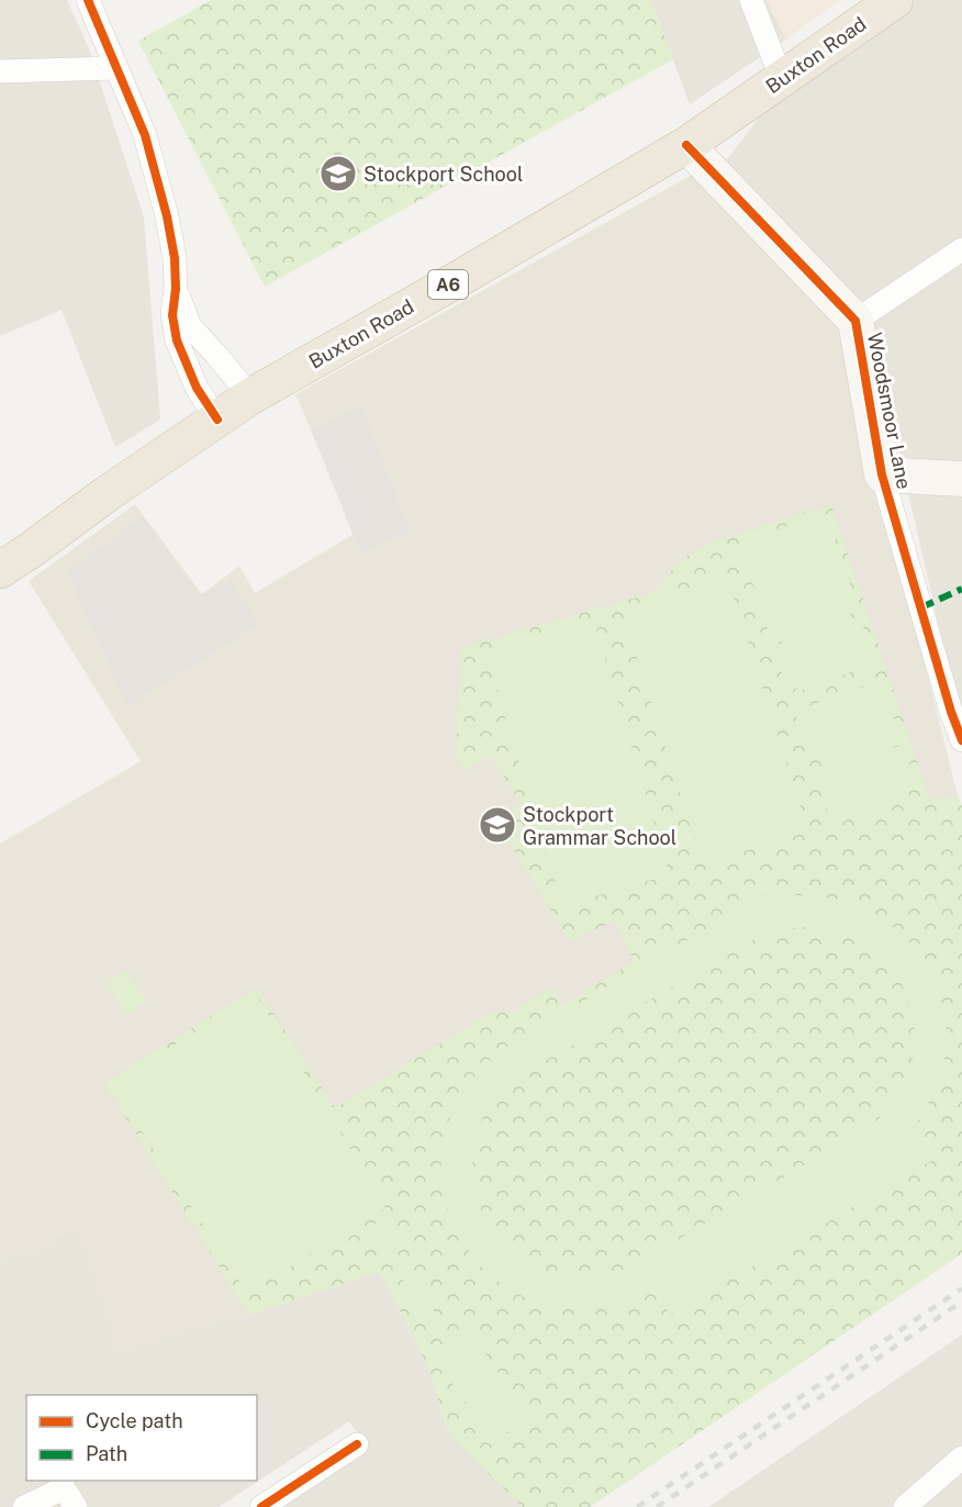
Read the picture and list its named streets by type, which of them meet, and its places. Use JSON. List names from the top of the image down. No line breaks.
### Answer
{"streets":{"highway":["Buxton Road","A6"],"street":["Woodsmoor Lane"]},"crossings":[["Buxton Road","Woodsmoor Lane"]],"places":{"school or university":["Stockport School","Stockport Grammar School"]},"legend":["Cycle path","Path"]}
